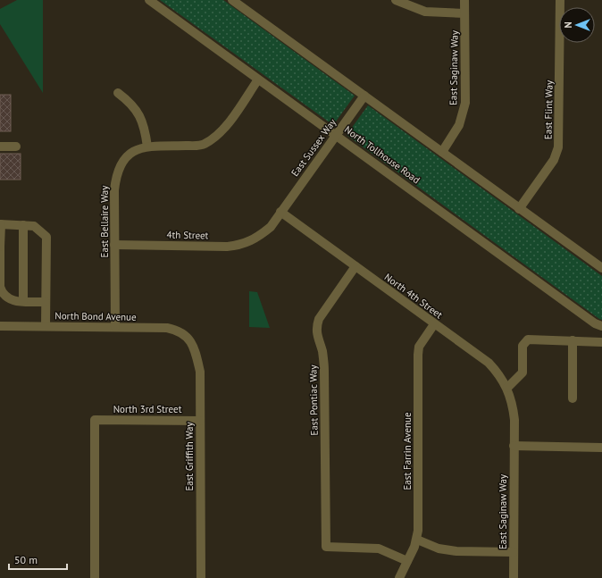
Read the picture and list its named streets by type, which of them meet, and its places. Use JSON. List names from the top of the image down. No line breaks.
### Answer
{"streets":{"street":["East Saginaw Way","East Flint Way","East Sussex Way","North Tollhouse Road","East Bellaire Way","4th Street","North 4th Street","North Bond Avenue","East Pontiac Way","North 3rd Street","East Farrin Avenue","East Griffith Way"]},"crossings":[["East Saginaw Way","North 4th Street"],["East Sussex Way","North Tollhouse Road"],["East Sussex Way","4th Street"],["East Sussex Way","North 4th Street"],["North Tollhouse Road","East Bellaire Way"],["East Bellaire Way","4th Street"],["East Bellaire Way","North Bond Avenue"],["4th Street","North 4th Street"],["North 4th Street","East Pontiac Way"],["North 4th Street","East Farrin Avenue"],["North Bond Avenue","East Griffith Way"],["East Pontiac Way","East Farrin Avenue"],["North 3rd Street","East Griffith Way"]],"scale_bar":"50 m","north":"left"}
